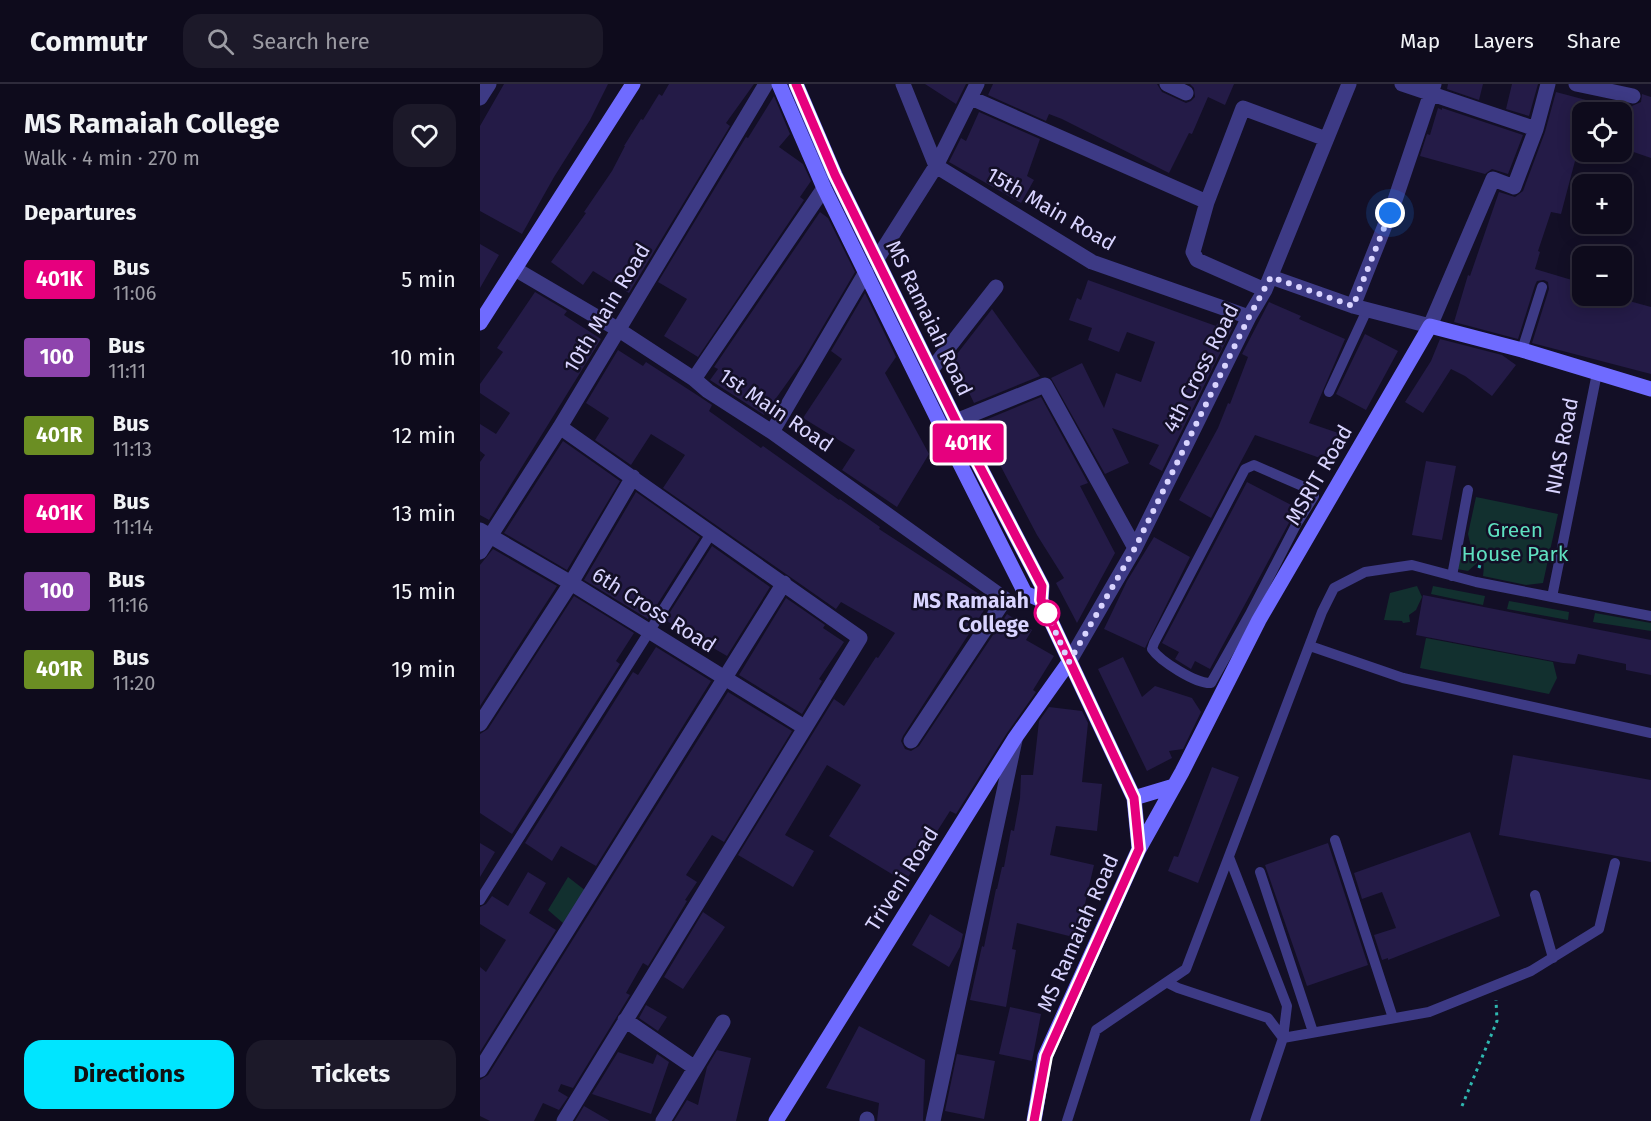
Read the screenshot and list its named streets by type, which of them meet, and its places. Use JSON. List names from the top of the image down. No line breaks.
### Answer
{"streets":{"main road":["MS Ramaiah Road","MSRIT Road","Triveni Road"],"street":["15th Main Road","10th Main Road","4th Cross Road","1st Main Road","6th Cross Road"],"lane":["NIAS Road"]},"crossings":[["15th Main Road","4th Cross Road"],["10th Main Road","1st Main Road"],["10th Main Road","6th Cross Road"],["MS Ramaiah Road","4th Cross Road"],["MS Ramaiah Road","MSRIT Road"],["MS Ramaiah Road","Triveni Road"],["4th Cross Road","Triveni Road"]],"parks":["Green House Park"],"places":["MS Ramaiah College"],"lines":["bus line 401K"],"page":{"header":"Commutr","search":"Search here","nav":["Map","Layers","Share"],"heading":[["MS Ramaiah College","Walk · 4 min · 270 m"],"Departures"],"on_map":"401K","map_buttons":["+","−"],"list":[{"mark":"401K","name":"Bus","note":"11:06","value":"5 min"},{"mark":"100","name":"Bus","note":"11:11","value":"10 min"},{"mark":"401R","name":"Bus","note":"11:13","value":"12 min"},{"mark":"401K","name":"Bus","note":"11:14","value":"13 min"},{"mark":"100","name":"Bus","note":"11:16","value":"15 min"},{"mark":"401R","name":"Bus","note":"11:20","value":"19 min"}],"buttons":["Directions","Tickets"]}}
